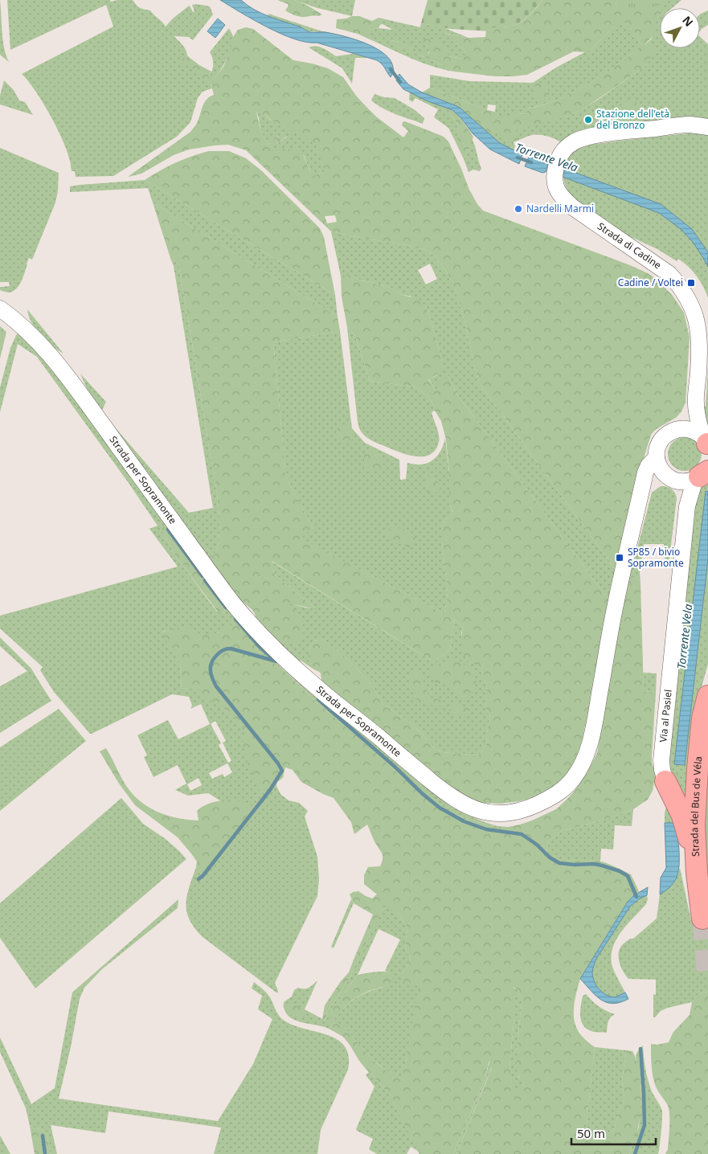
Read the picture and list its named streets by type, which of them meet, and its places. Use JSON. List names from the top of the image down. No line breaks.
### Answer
{"streets":{"highway":["Strada del Bus de Véla"],"main road":["Strada di Cadine","Strada per Sopramonte","Via al Pasiel"]},"crossings":[["Strada per Sopramonte","Via al Pasiel"]],"water":["Torrente Vela"],"places":{"other":["Stazione dell'età del Bronzo","Nardelli Marmi"],"transit":["Cadine / Voltei","SP85 / bivio Sopramonte"]},"scale_bar":"50 m","north":"top right"}
